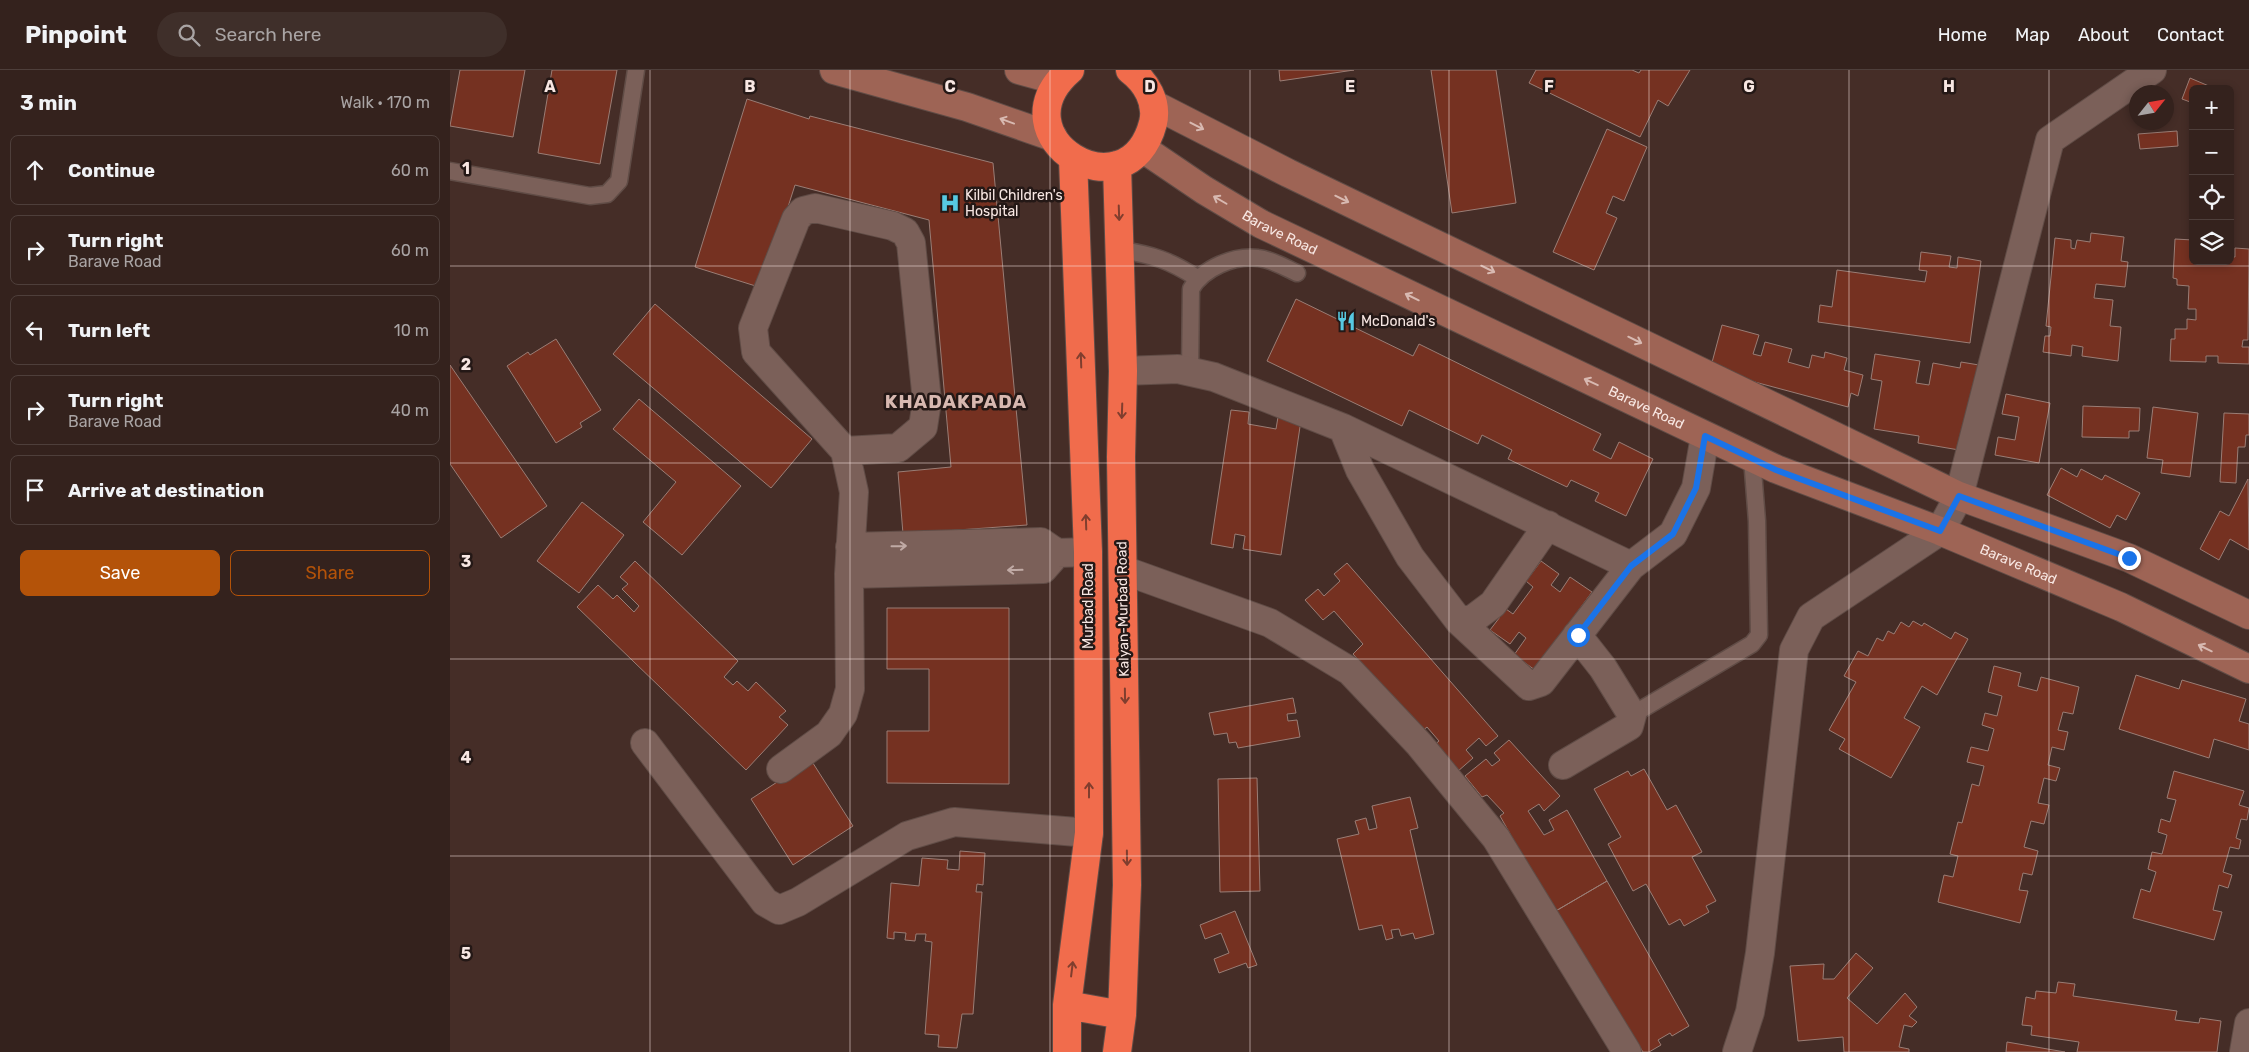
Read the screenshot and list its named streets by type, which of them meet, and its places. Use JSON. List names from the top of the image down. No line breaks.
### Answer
{"streets":{"highway":["Murbad Road","Kalyan-Murbad Road"],"street":["Barave Road"]},"one_way":["Murbad Road","Kalyan-Murbad Road"],"districts":["KHADAKPADA"],"places":{"hospital":["Kilbil Children's Hospital"],"restaurant":["McDonald's"]},"north":"top right","page":{"header":"Pinpoint","search":"Search here","nav":["Home","Map","About","Contact"],"heading":["3 min","Walk · 170 m"],"map_buttons":["+","−"],"list":[["Continue","60 m"],["Turn right","Barave Road","60 m"],["Turn left","10 m"],["Turn right","Barave Road","40 m"],"Arrive at destination"],"buttons":["Save","Share"]},"grid":{"columns":["A","B","C","D","E","F","G","H"],"rows":["1","2","3","4","5"]}}
